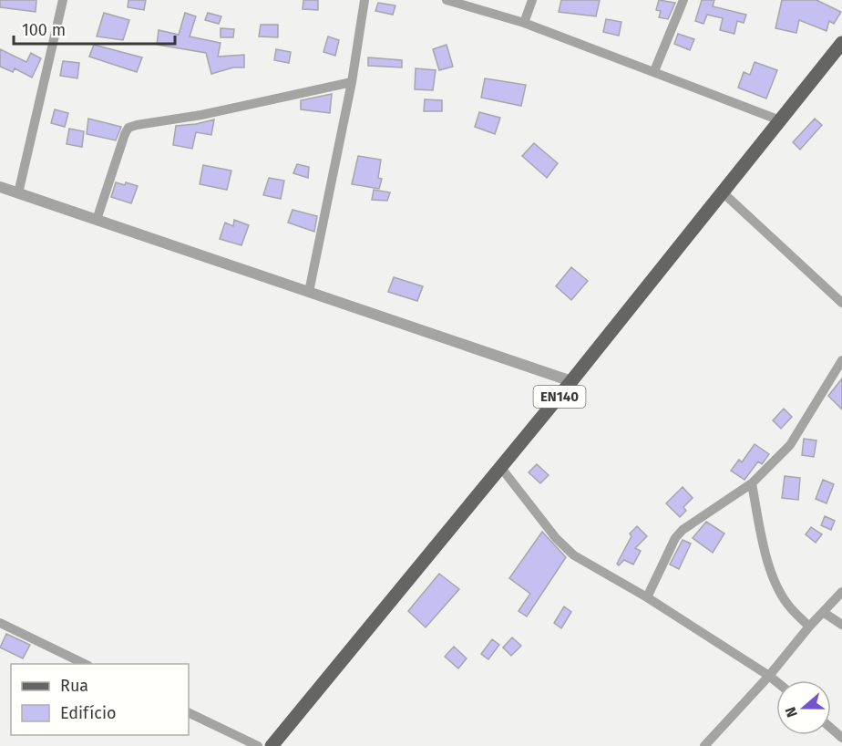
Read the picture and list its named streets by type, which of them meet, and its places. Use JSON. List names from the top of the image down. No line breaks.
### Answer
{"streets":{"main road":["EN140"]},"legend":["Rua","Edifício"],"scale_bar":"100 m","north":"left"}
